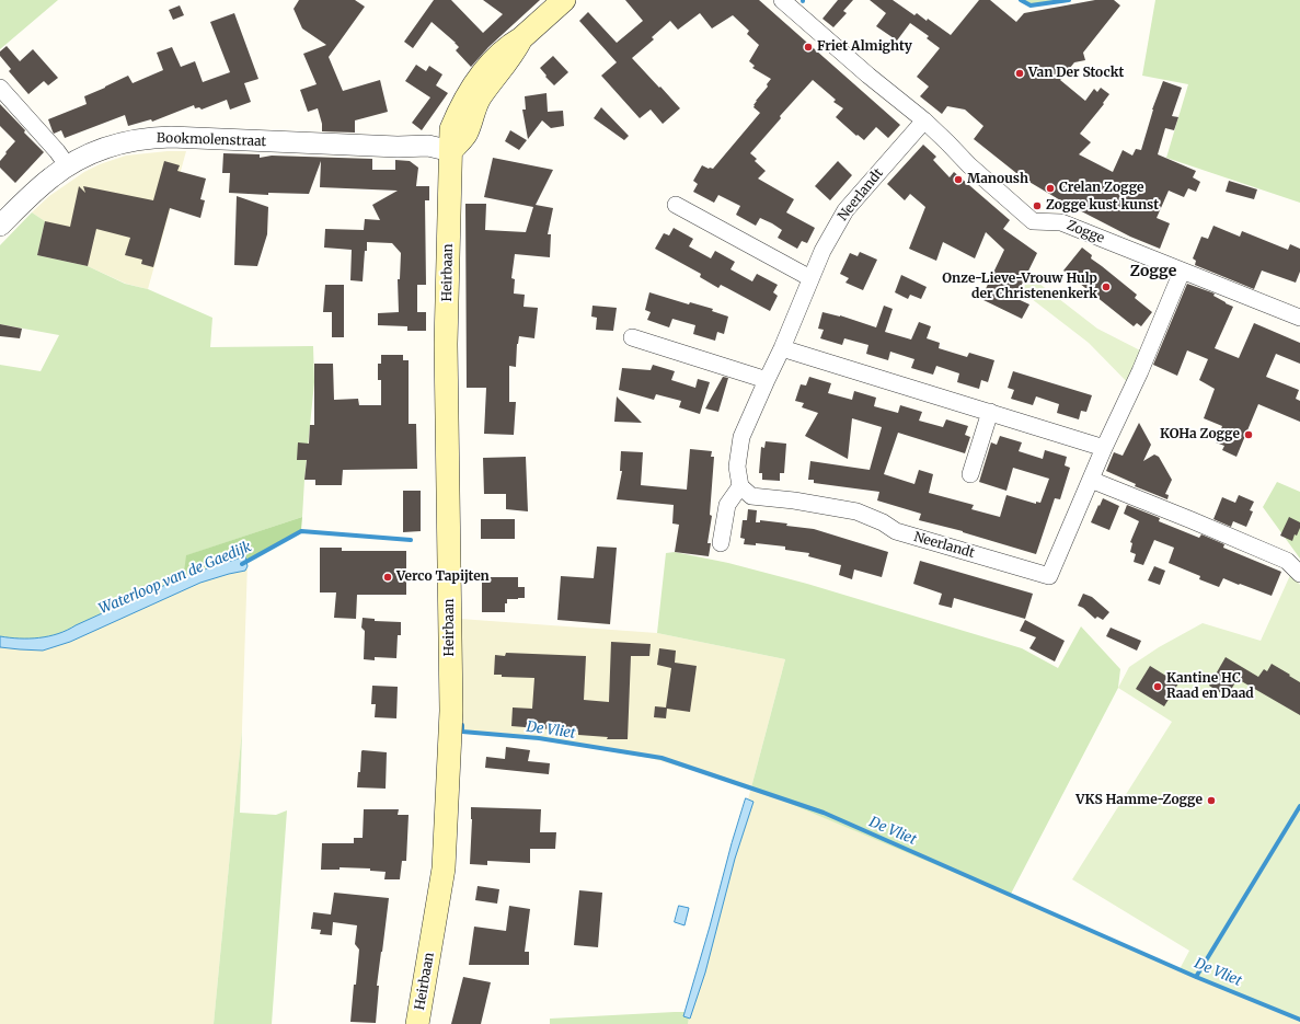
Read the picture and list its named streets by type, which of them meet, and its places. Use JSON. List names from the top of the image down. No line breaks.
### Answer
{"streets":{"main road":["Heirbaan"],"street":["Bookmolenstraat","Neerlandt","Zogge"]},"crossings":[["Bookmolenstraat","Heirbaan"],["Neerlandt","Zogge"]],"districts":["Zogge"],"water":["Waterloop van de Gaedijk","De Vliet"],"places":["Friet Almighty","Van Der Stockt","Manoush","Crelan Zogge","Zogge kust kunst","Onze-Lieve-Vrouw Hulp der Christenenkerk","KOHa Zogge","Verco Tapijten","Kantine HC Raad en Daad","VKS Hamme-Zogge"]}
